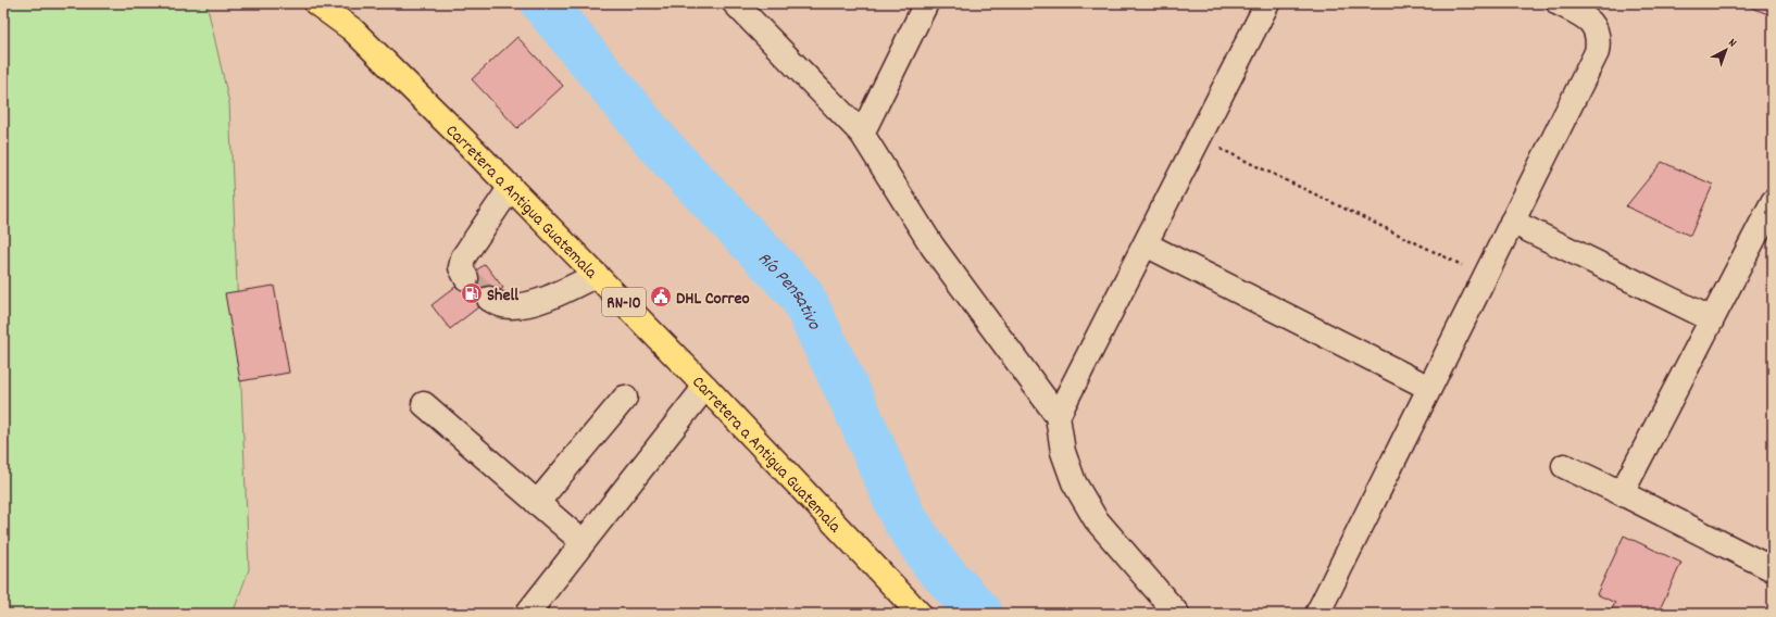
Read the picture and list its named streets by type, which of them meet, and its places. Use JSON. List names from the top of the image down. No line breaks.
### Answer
{"streets":{"main road":["Carretera a Antigua Guatemala","RN-10"]},"water":["Río Pensativo"],"places":{"fuel station":["Shell"],"public building":["DHL Correo"]},"north":"top right"}
